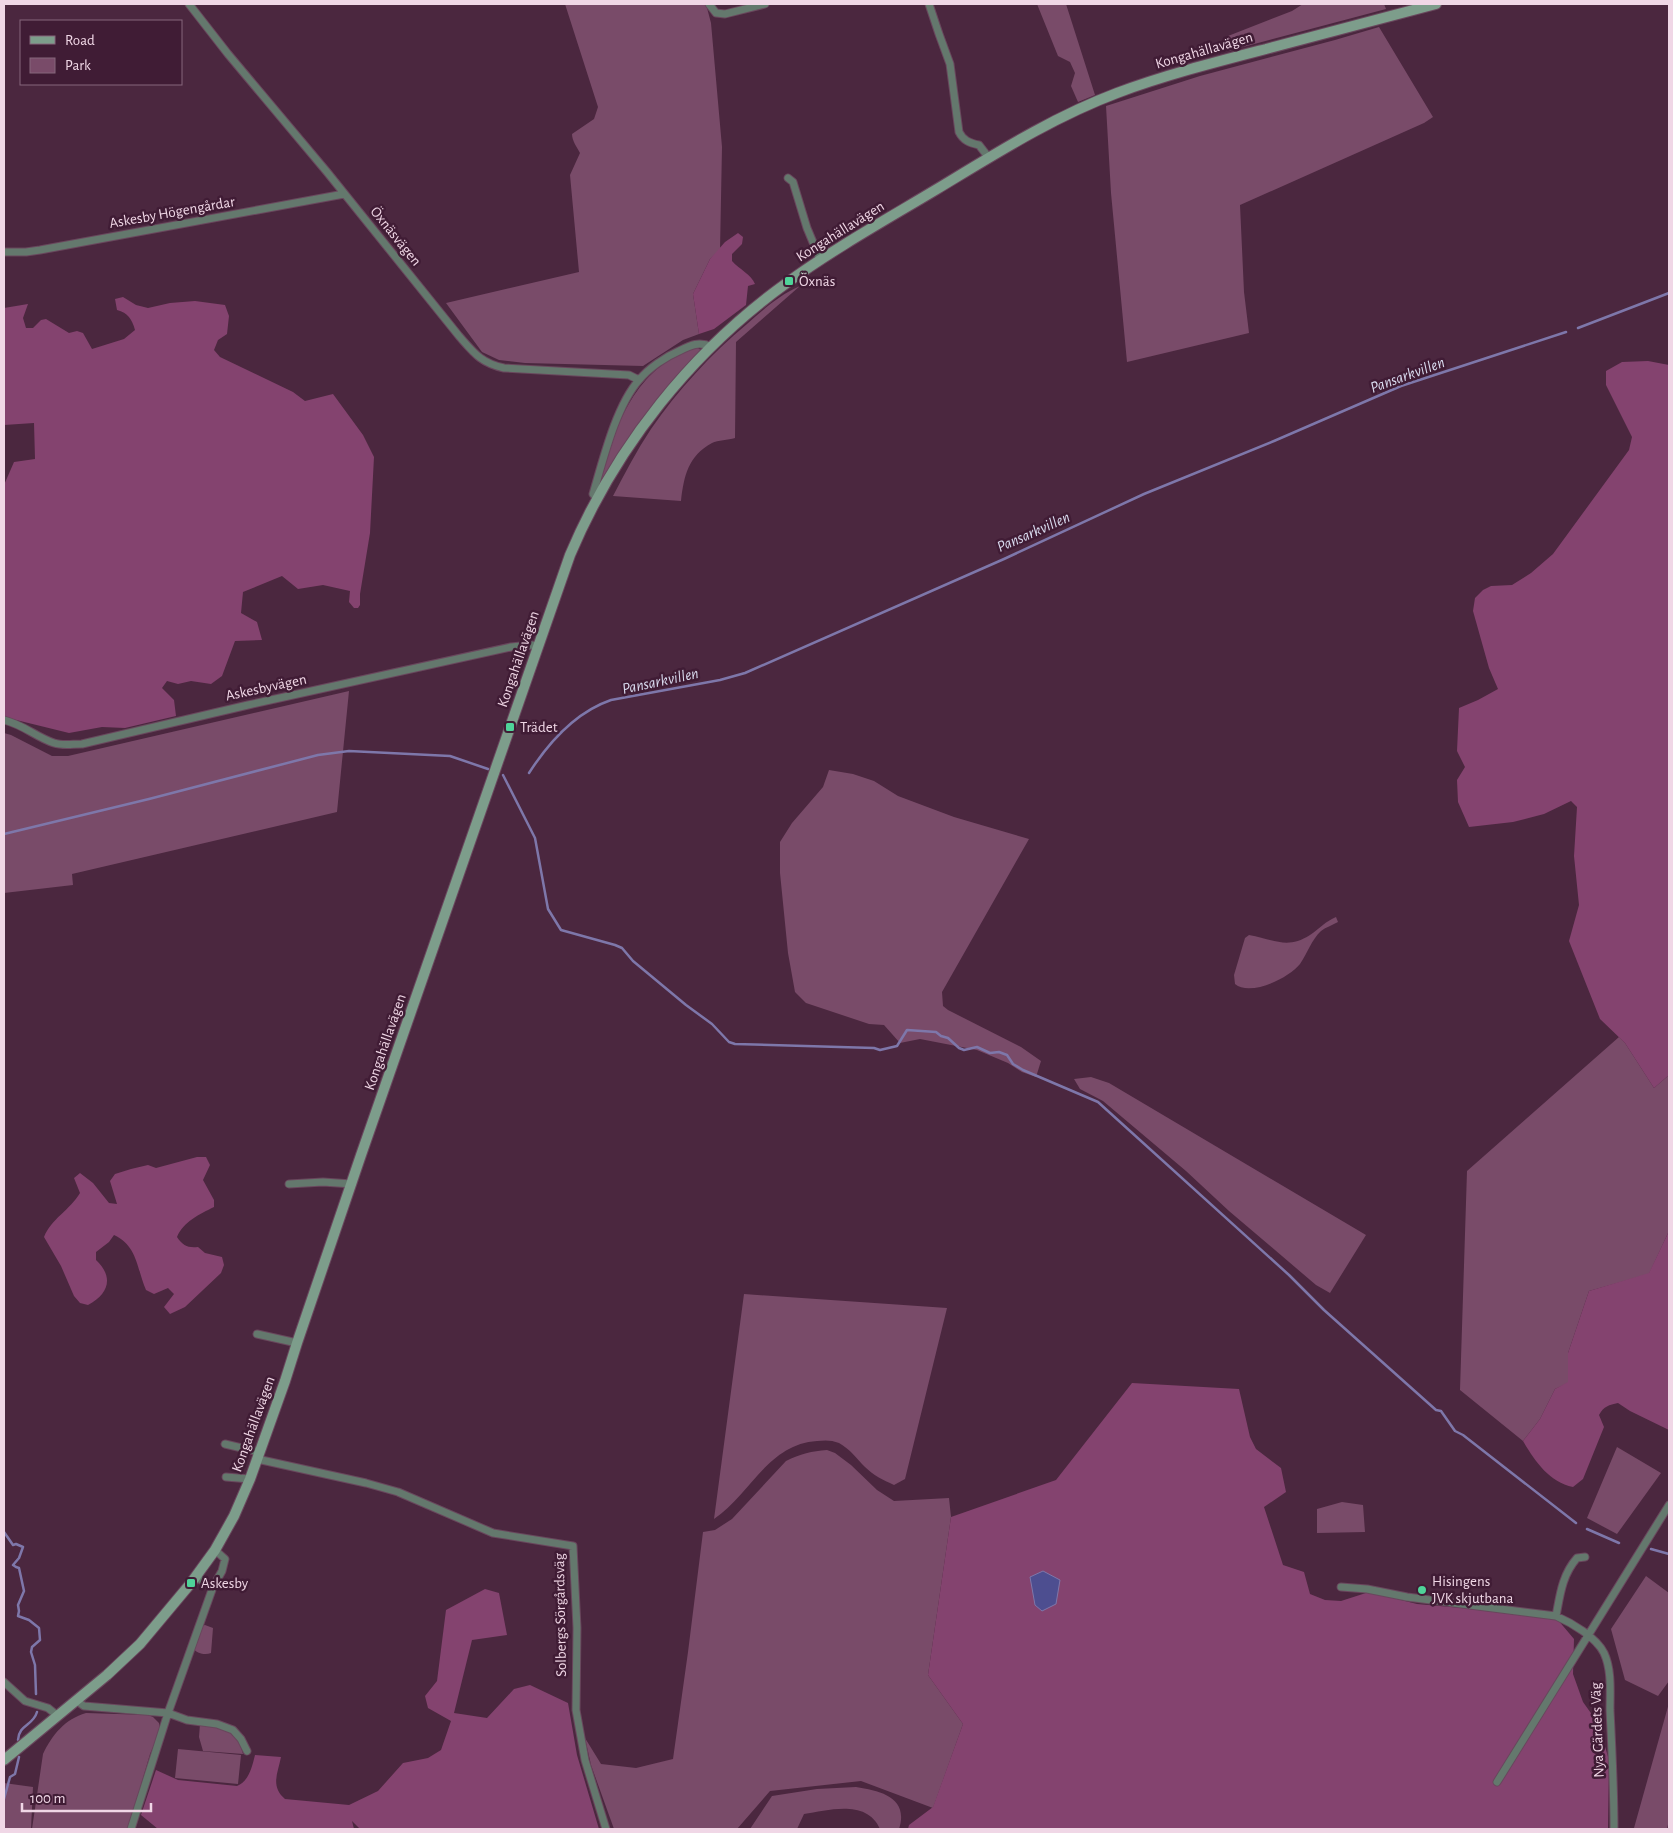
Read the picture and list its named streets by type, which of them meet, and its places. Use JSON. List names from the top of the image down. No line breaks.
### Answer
{"streets":{"street":["Kongahällavägen","Askesby Högengårdar","Öxnäsvägen","Askesbyvägen","Solbergs Sörgårdsväg","Nya Gärdets Väg"]},"crossings":[["Kongahällavägen","Askesbyvägen"],["Kongahällavägen","Solbergs Sörgårdsväg"],["Askesby Högengårdar","Öxnäsvägen"]],"water":["Pansarkvillen"],"places":{"transit":["Öxnäs","Trädet","Askesby"],"other":["Hisingens JVK skjutbana"]},"legend":["Road","Park"],"scale_bar":"100 m"}
